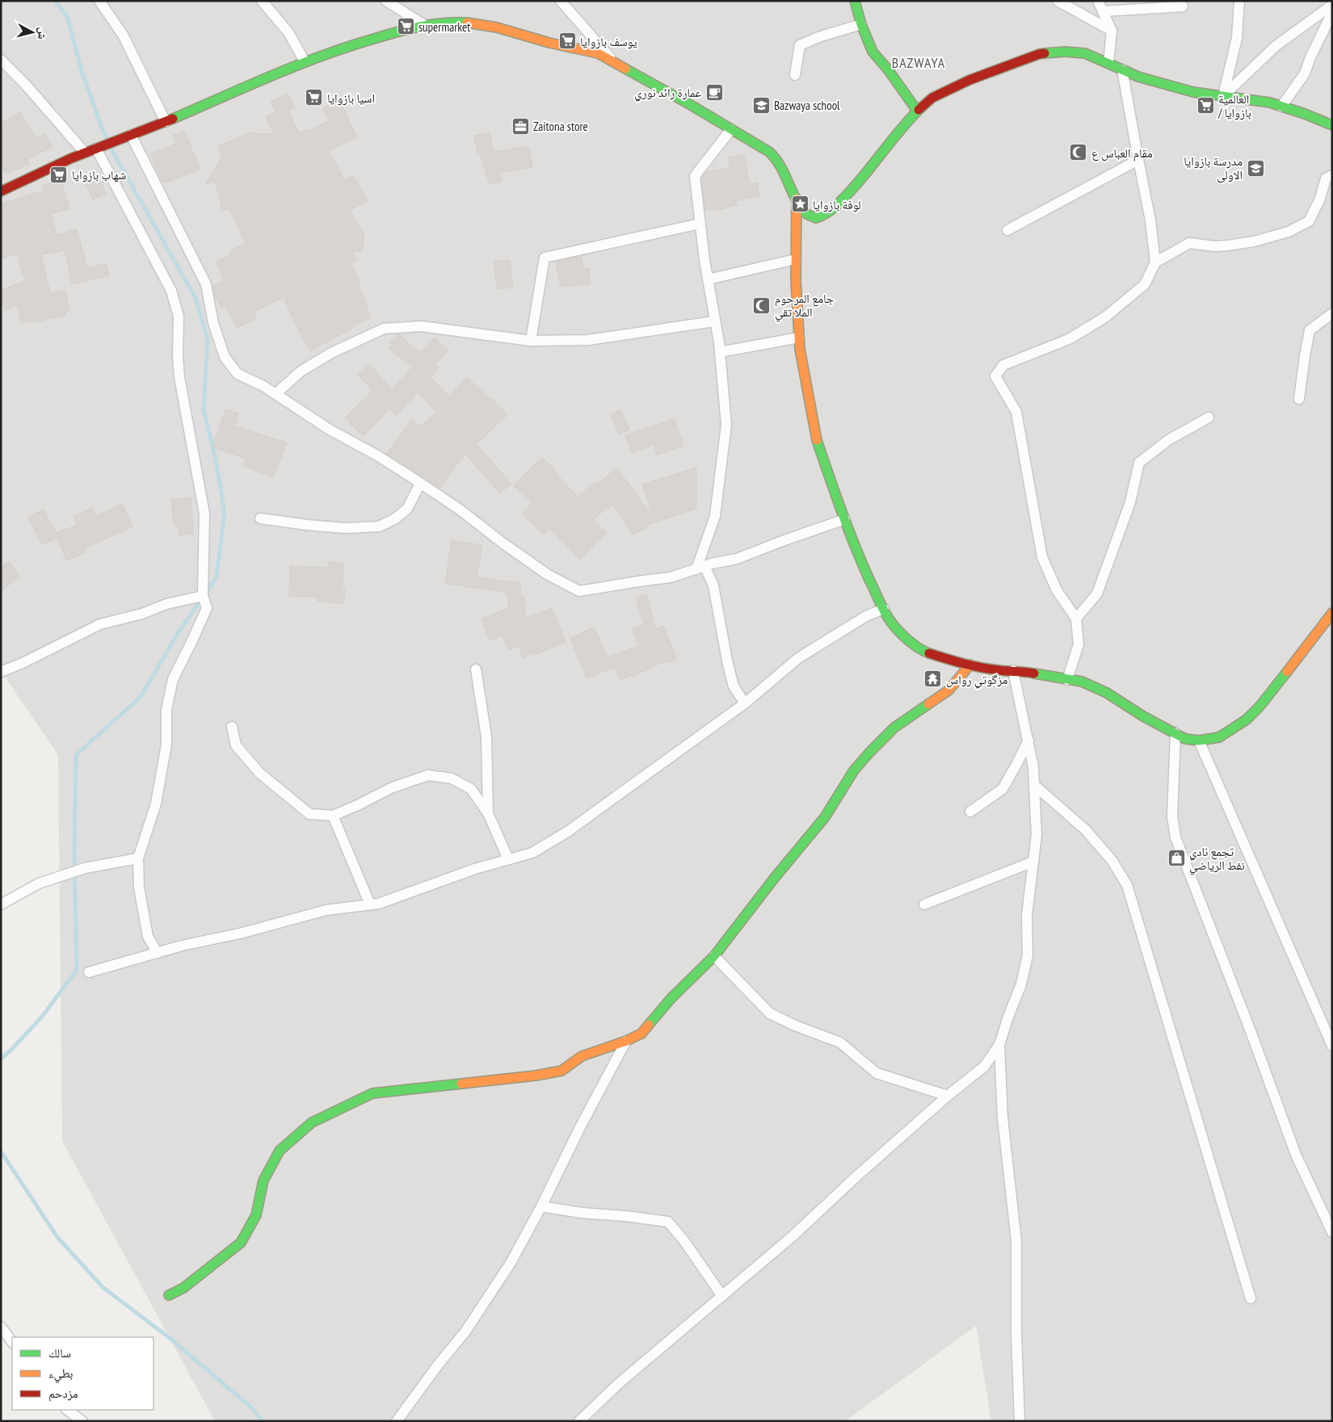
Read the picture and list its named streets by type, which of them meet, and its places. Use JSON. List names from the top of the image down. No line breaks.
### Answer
{"districts":["BAZWAYA"],"places":{"supermarket":["supermarket","يوسف بازوايا","اسيا بازوايا","العالمية / بازوايا","شهاب بازوايا"],"cafe":["عمارة رائد نوري"],"school or university":["Bazwaya school","مدرسة بازوايا الاولى"],"office":["Zaitona store"],"mosque":["مقام العباس ع","جامع المرحوم الملا تقي"],"place":["لوفة بازوايا"],"temple":["مزگوتي رواس"],"shop":["تجمع نادي نفط الرياضي"]},"legend":["سالك","بطيء","مزدحم"],"north":"right"}
